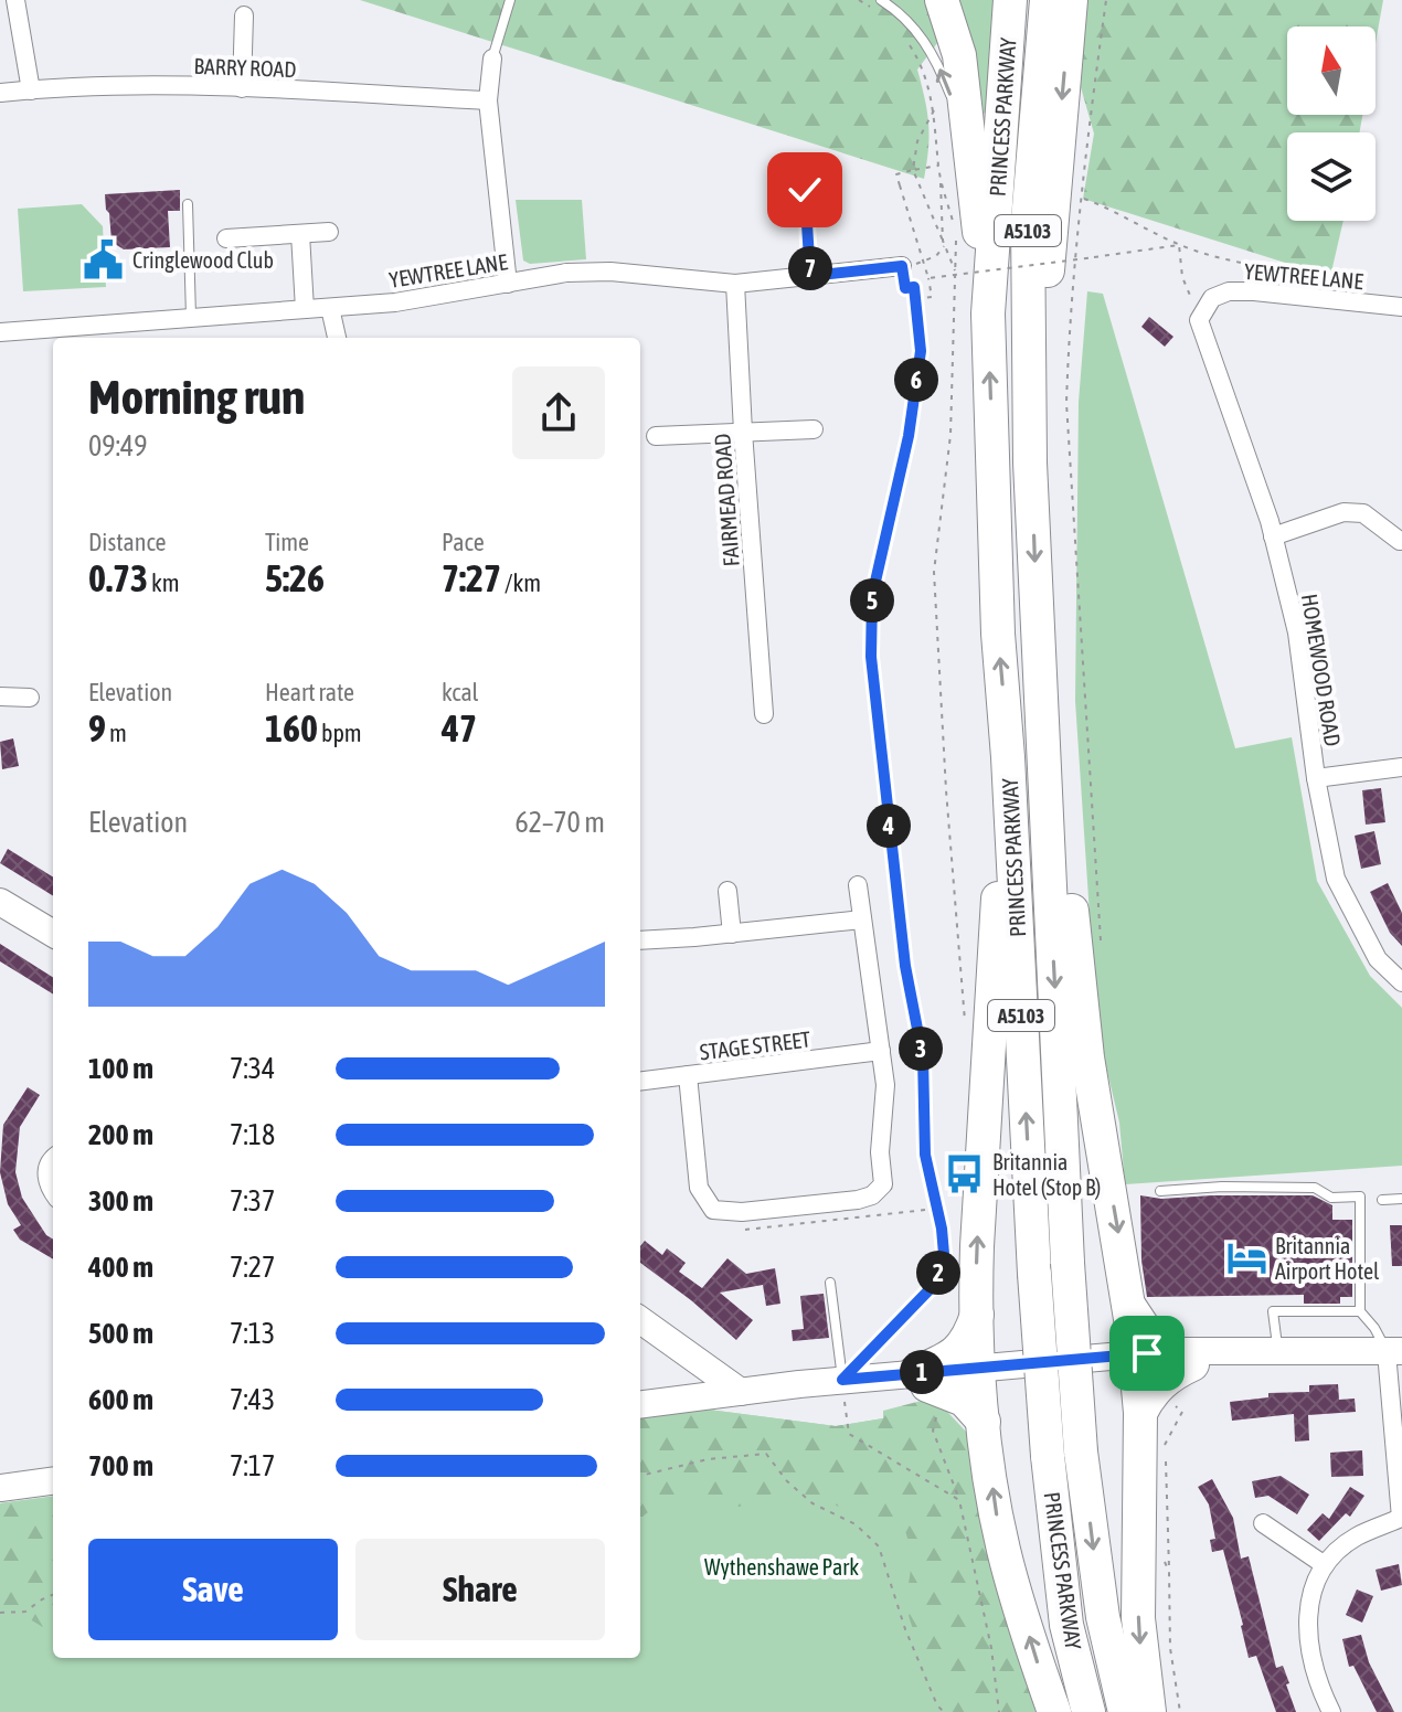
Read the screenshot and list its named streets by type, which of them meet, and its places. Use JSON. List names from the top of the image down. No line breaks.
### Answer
{"streets":{"highway":["PRINCESS PARKWAY","A5103"],"street":["BARRY ROAD","YEWTREE LANE","FAIRMEAD ROAD","HOMEWOOD ROAD","STAGE STREET"]},"crossings":[["YEWTREE LANE","FAIRMEAD ROAD"],["YEWTREE LANE","HOMEWOOD ROAD"]],"parks":["Wythenshawe Park"],"places":{"public building":["Cringlewood Club"],"bus stop":["Britannia Hotel (Stop B)"],"hotel":["Britannia Airport Hotel"]},"north":"top","page":{"pins":["7","6","5","4","3","2","1"],"heading":["Morning run","09:49"],"stats":[["Distance","0.73 km"],["Time","5:26"],["Pace","7:27 /km"],["Elevation","9 m"],["Heart rate","160 bpm"],["kcal","47"]],"chart":["Elevation","62–70 m"],"list":[{"name":"100 m","note":"7:34"},{"name":"200 m","note":"7:18"},{"name":"300 m","note":"7:37"},{"name":"400 m","note":"7:27"},{"name":"500 m","note":"7:13"},{"name":"600 m","note":"7:43"},{"name":"700 m","note":"7:17"}],"buttons":["Save","Share"]}}
